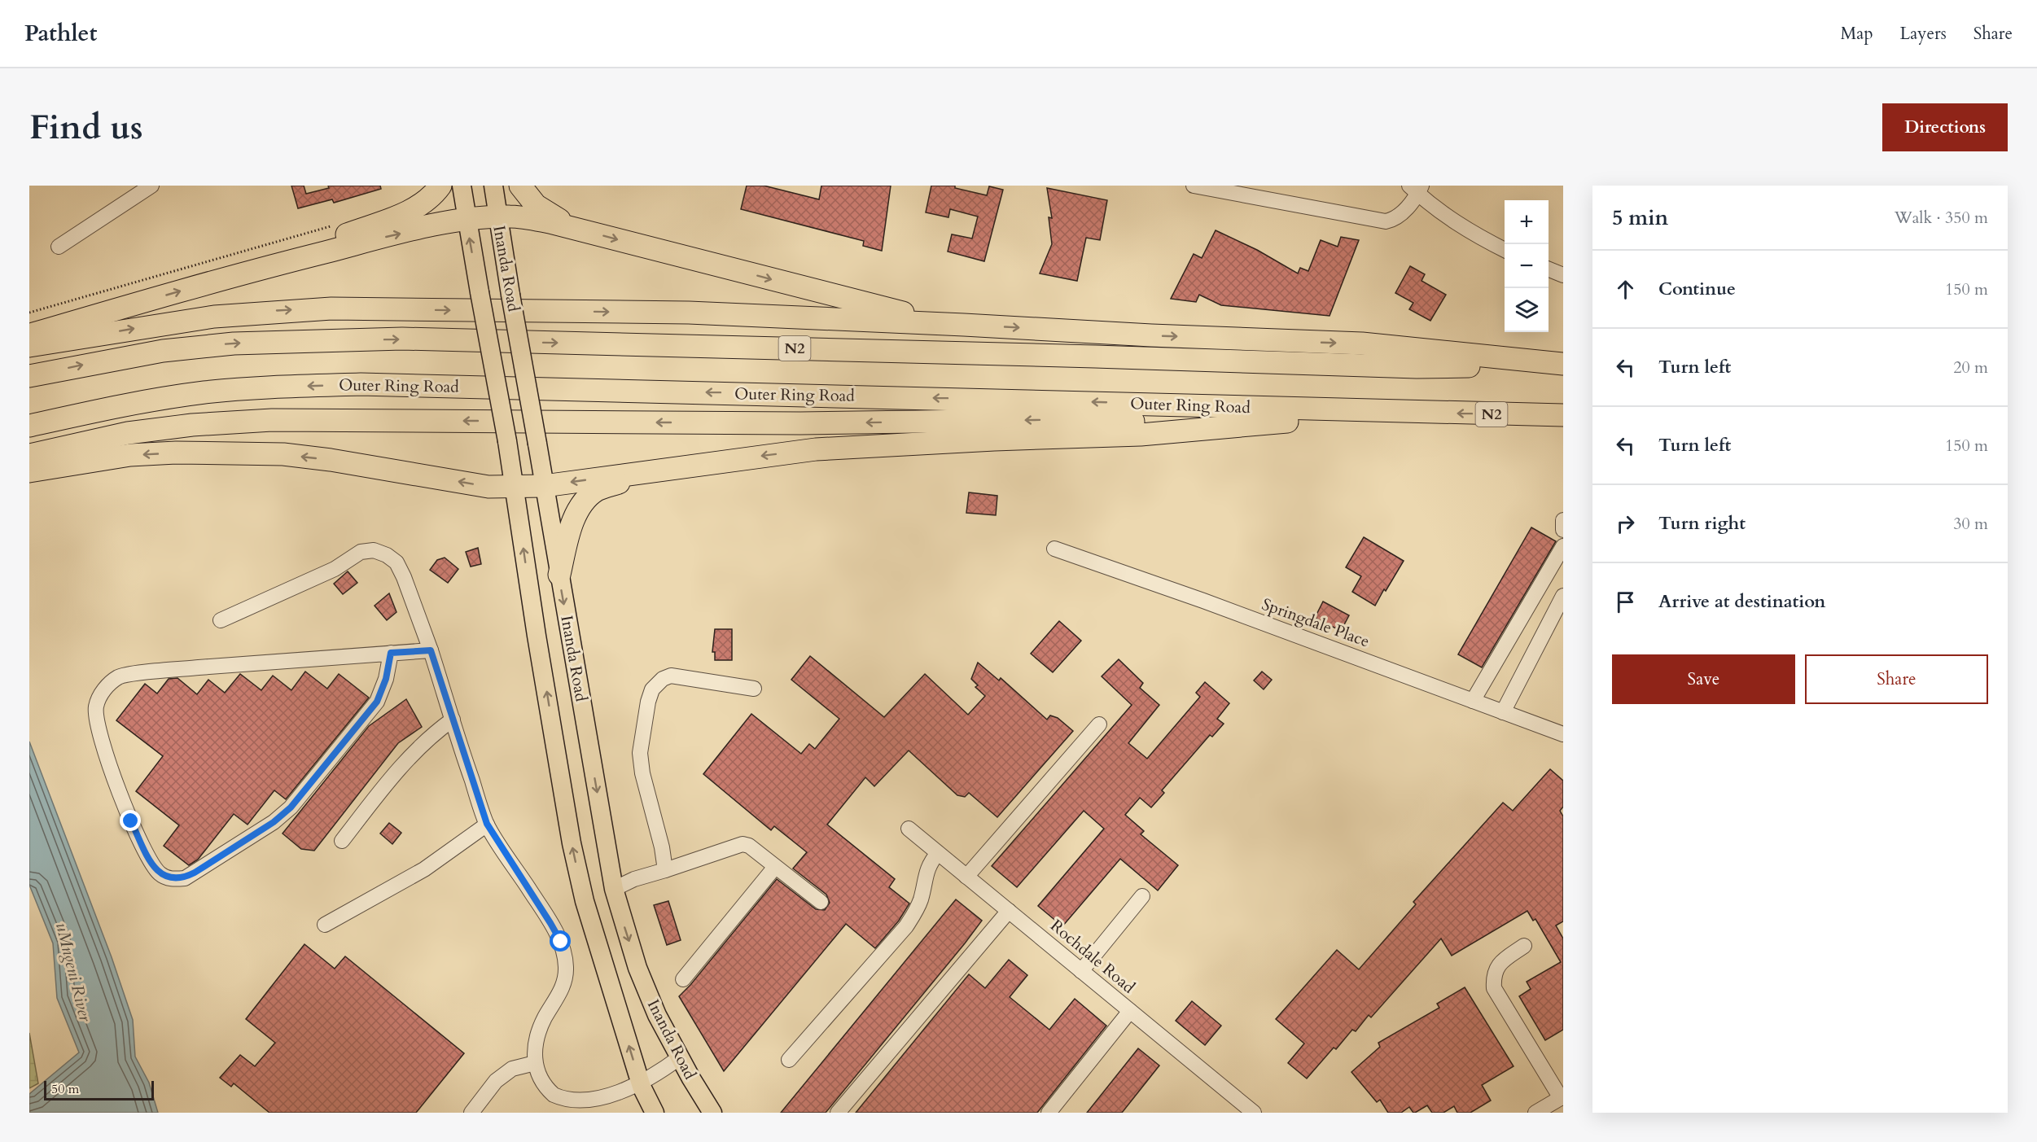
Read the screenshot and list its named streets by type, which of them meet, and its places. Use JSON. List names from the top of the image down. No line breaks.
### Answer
{"streets":{"highway":["N2","Outer Ring Road"],"main road":["Inanda Road"],"street":["Springdale Place","Rochdale Road"]},"water":["uMngeni River"],"scale_bar":"50 m","page":{"header":"Pathlet","nav":["Map","Layers","Share"],"buttons":["Directions",["Save","Share"]],"title":"Find us","heading":["5 min","Walk · 350 m"],"map_buttons":["+","−"],"list":[["Continue","150 m"],["Turn left","20 m"],["Turn left","150 m"],["Turn right","30 m"],"Arrive at destination"],"scale":"50 m"}}
